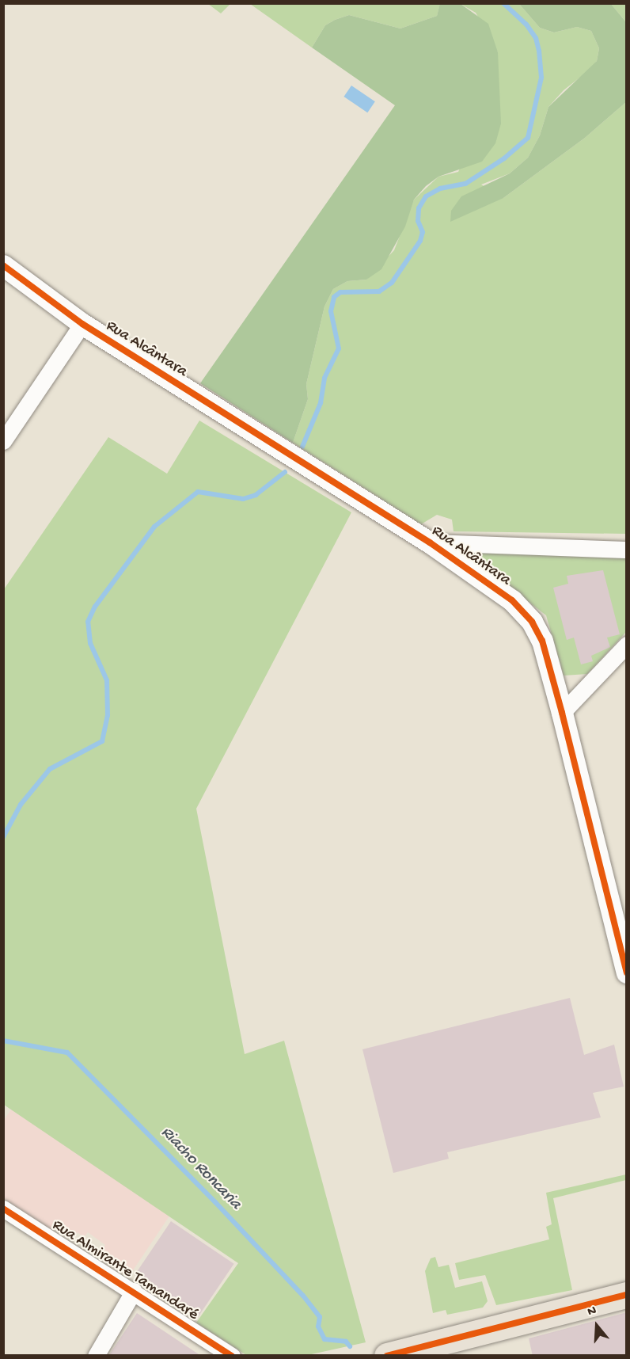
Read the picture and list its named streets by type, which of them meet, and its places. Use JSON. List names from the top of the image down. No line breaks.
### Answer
{"streets":{"street":["Rua Alcântara","Rua Almirante Tamandaré"]},"water":["Riacho Roncaria"],"north":"top"}
